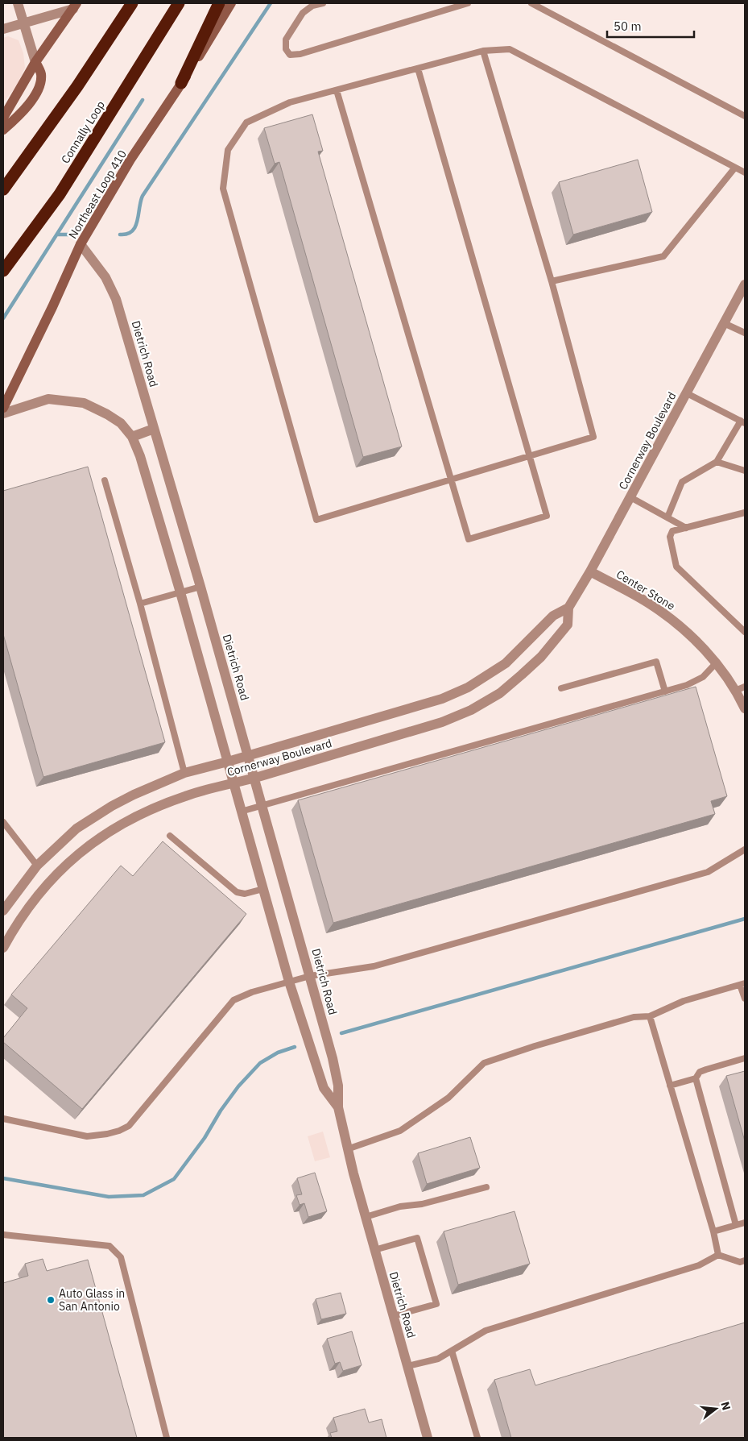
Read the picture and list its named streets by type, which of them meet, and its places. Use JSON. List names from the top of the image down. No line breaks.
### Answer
{"streets":{"highway":["Connally Loop"],"main road":["Northeast Loop 410"],"street":["Dietrich Road","Cornerway Boulevard","Center Stone"]},"crossings":[["Northeast Loop 410","Dietrich Road"],["Dietrich Road","Cornerway Boulevard"],["Cornerway Boulevard","Center Stone"]],"places":["Auto Glass in San Antonio"],"scale_bar":"50 m","north":"right"}
